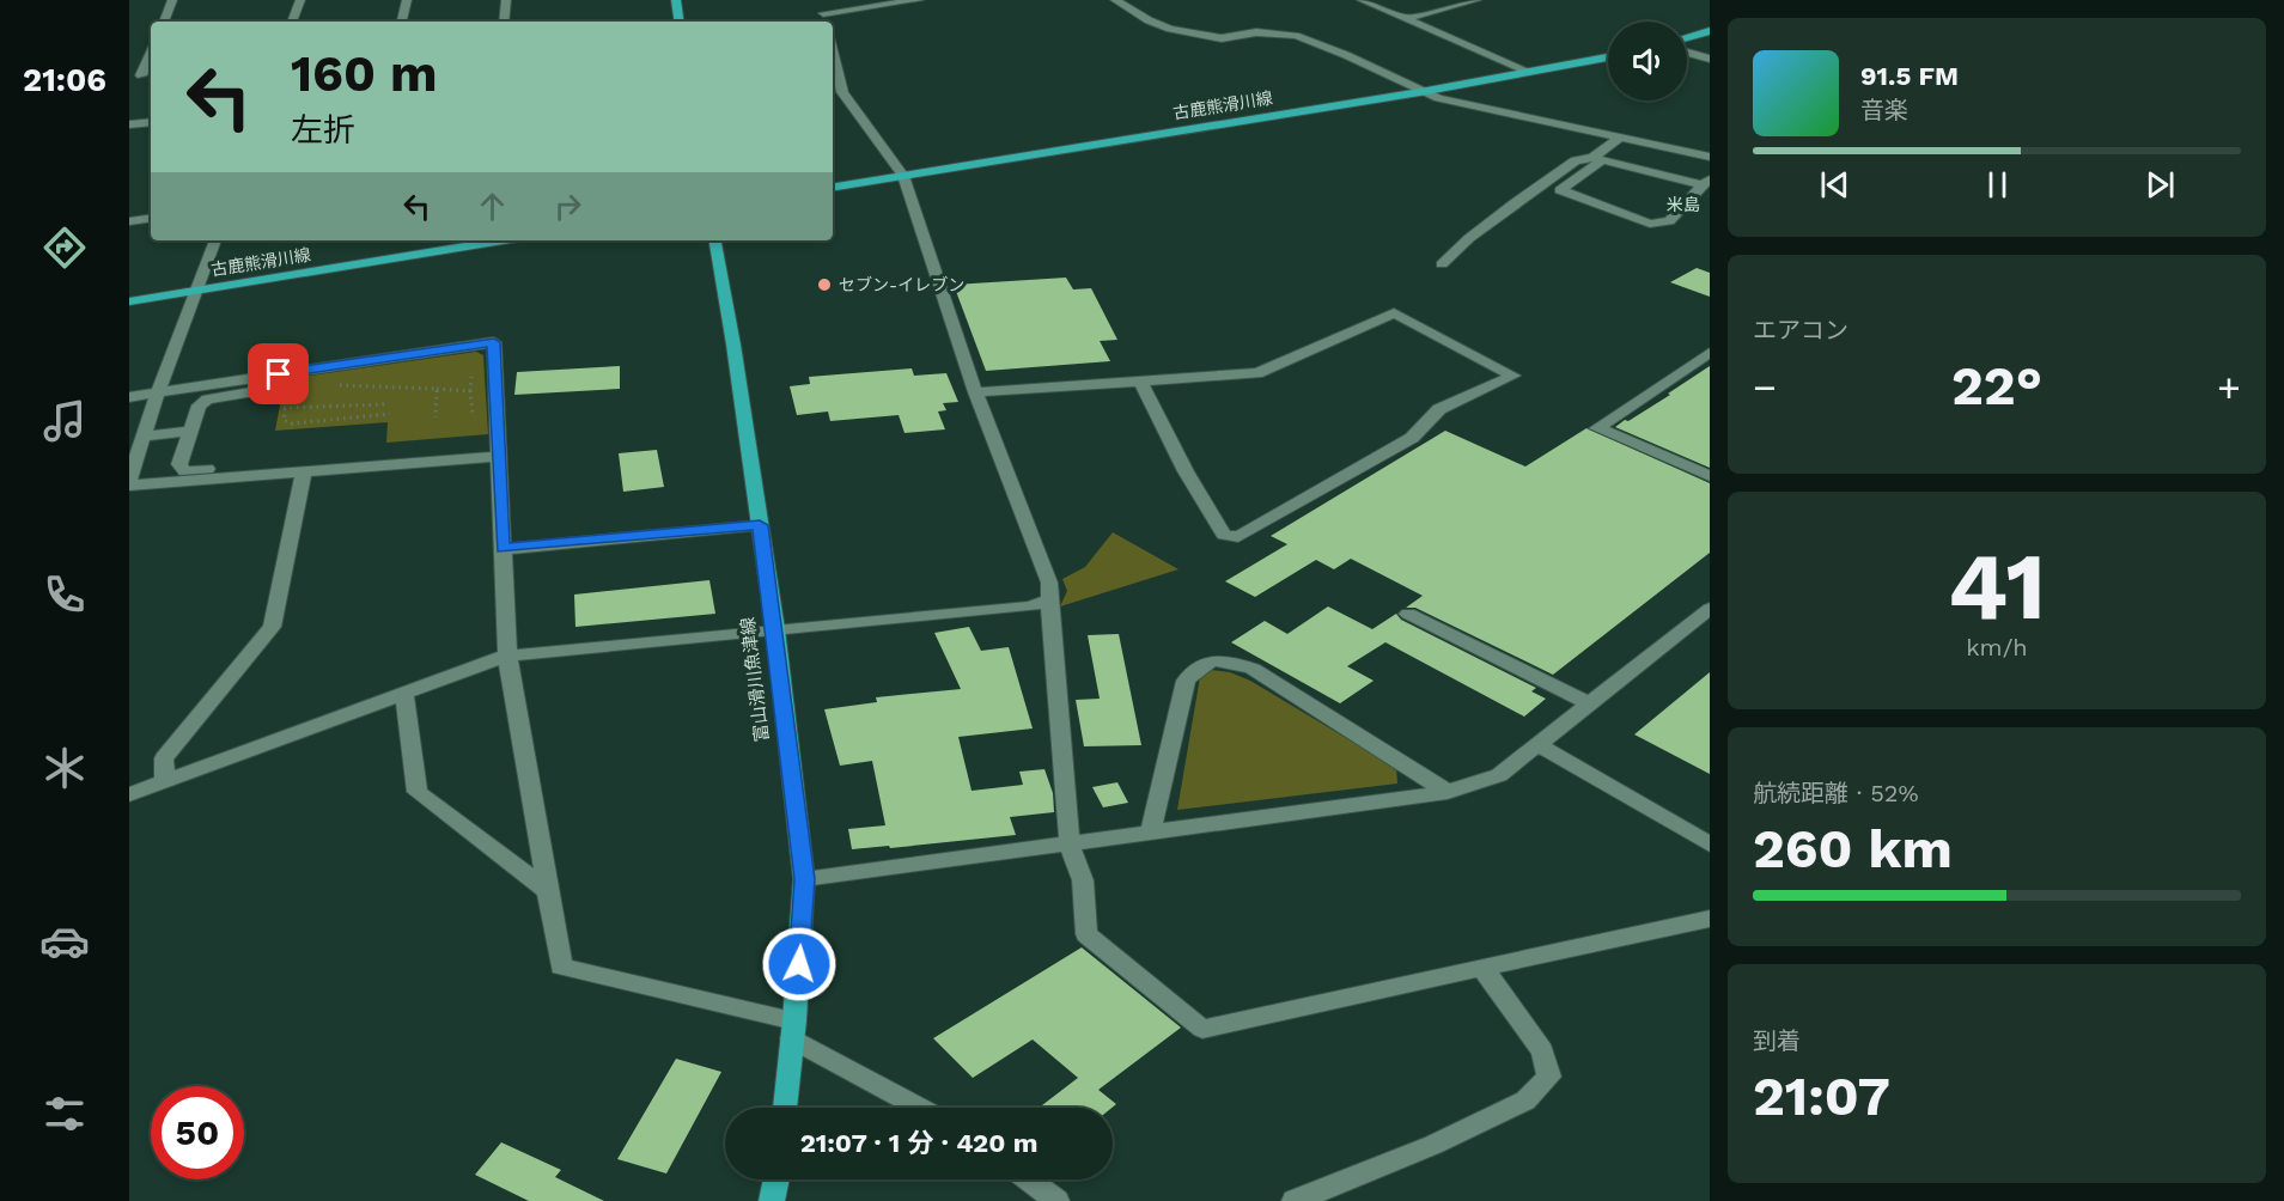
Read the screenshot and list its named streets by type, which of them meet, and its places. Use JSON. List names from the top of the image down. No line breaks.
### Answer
{"streets":{"main road":["古鹿熊滑川線","富山滑川魚津線"]},"districts":["米島"],"places":["セブン-イレブン"],"page":{"tabs":"21:06","turn":["160 m","左折"],"song":["91.5 FM","音楽"],"tile":["エアコン",["41","km/h"],["航続距離 · 52%","260 km"],["到着","21:07"]],"heat":["−","22°","+"],"limit":"50","trip":"21:07 · 1 分 · 420 m"}}
